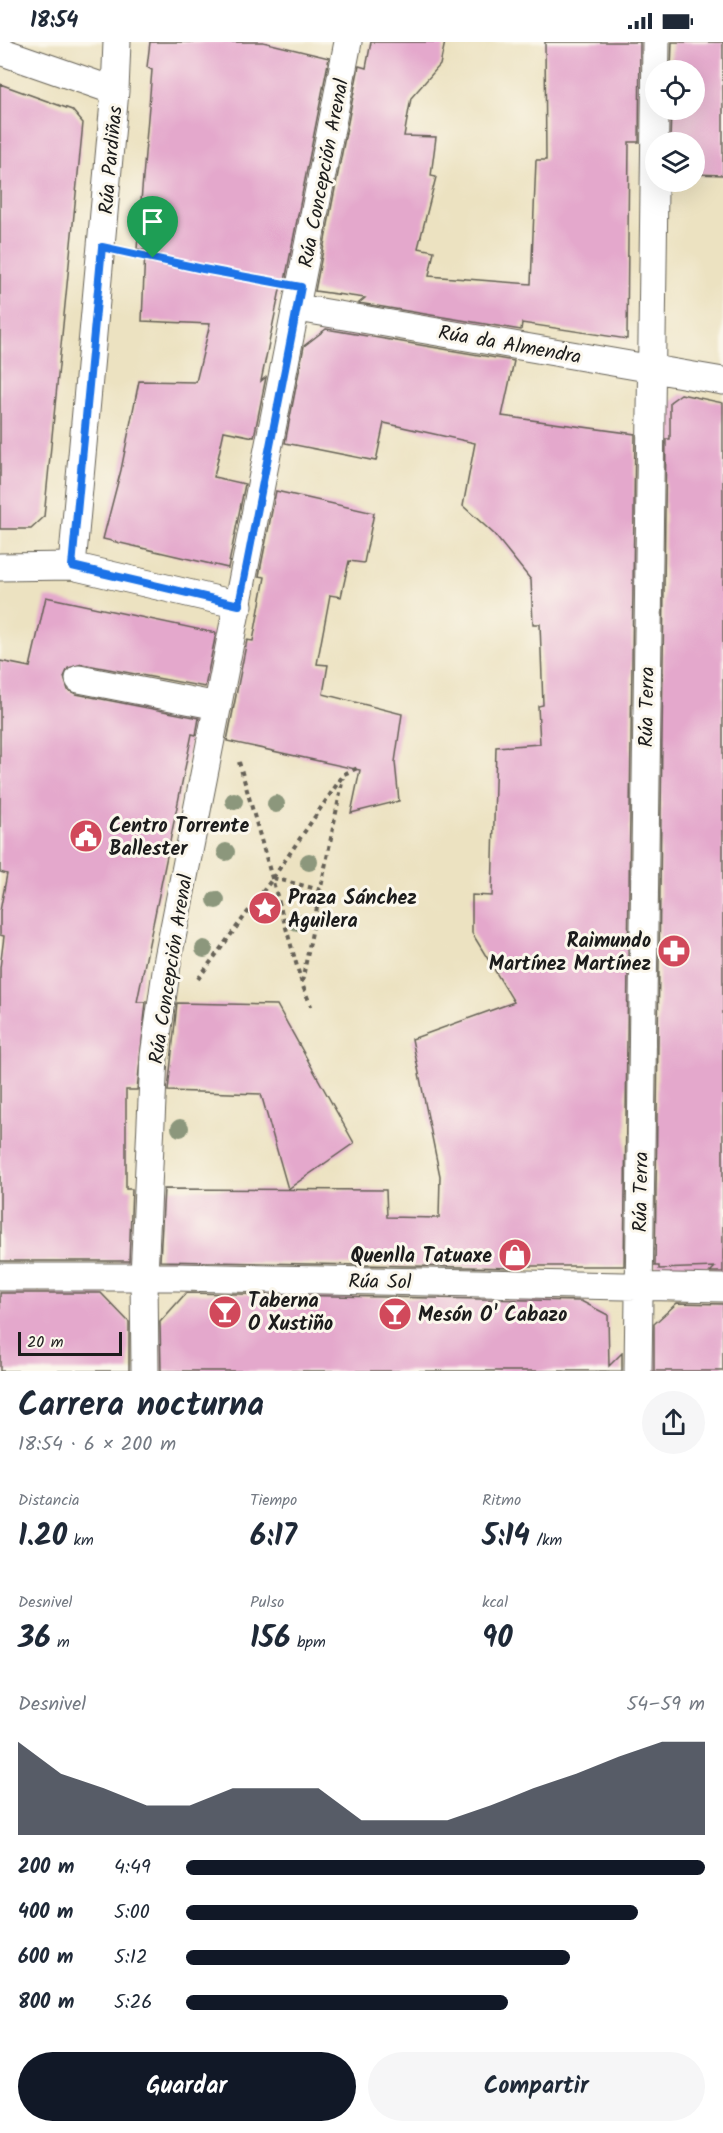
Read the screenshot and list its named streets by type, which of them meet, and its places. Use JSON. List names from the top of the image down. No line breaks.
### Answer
{"streets":{"street":["Rúa Pardiñas","Rúa Concepción Arenal","Rúa da Almendra","Rúa Terra","Rúa Sol"]},"crossings":[["Rúa Concepción Arenal","Rúa da Almendra"],["Rúa Concepción Arenal","Rúa Sol"],["Rúa da Almendra","Rúa Terra"],["Rúa Terra","Rúa Sol"]],"places":{"public building":["Centro Torrente Ballester"],"place":["Praza Sánchez Aguilera"],"pharmacy":["Raimundo Martínez Martínez"],"shop":["Quenlla Tatuaxe"],"bar":["Taberna O Xustiño","Mesón O' Cabazo"]},"scale_bar":"20 m","page":{"status":"18:54","scale":"20 m","heading":["Carrera nocturna","18:54 · 6 × 200 m"],"stats":[["Distancia","1.20 km"],["Tiempo","6:17"],["Ritmo","5:14 /km"],["Desnivel","36 m"],["Pulso","156 bpm"],["kcal","90"]],"chart":["Desnivel","54–59 m"],"list":[{"name":"200 m","note":"4:49"},{"name":"400 m","note":"5:00"},{"name":"600 m","note":"5:12"},{"name":"800 m","note":"5:26"}],"buttons":["Guardar","Compartir"]}}
